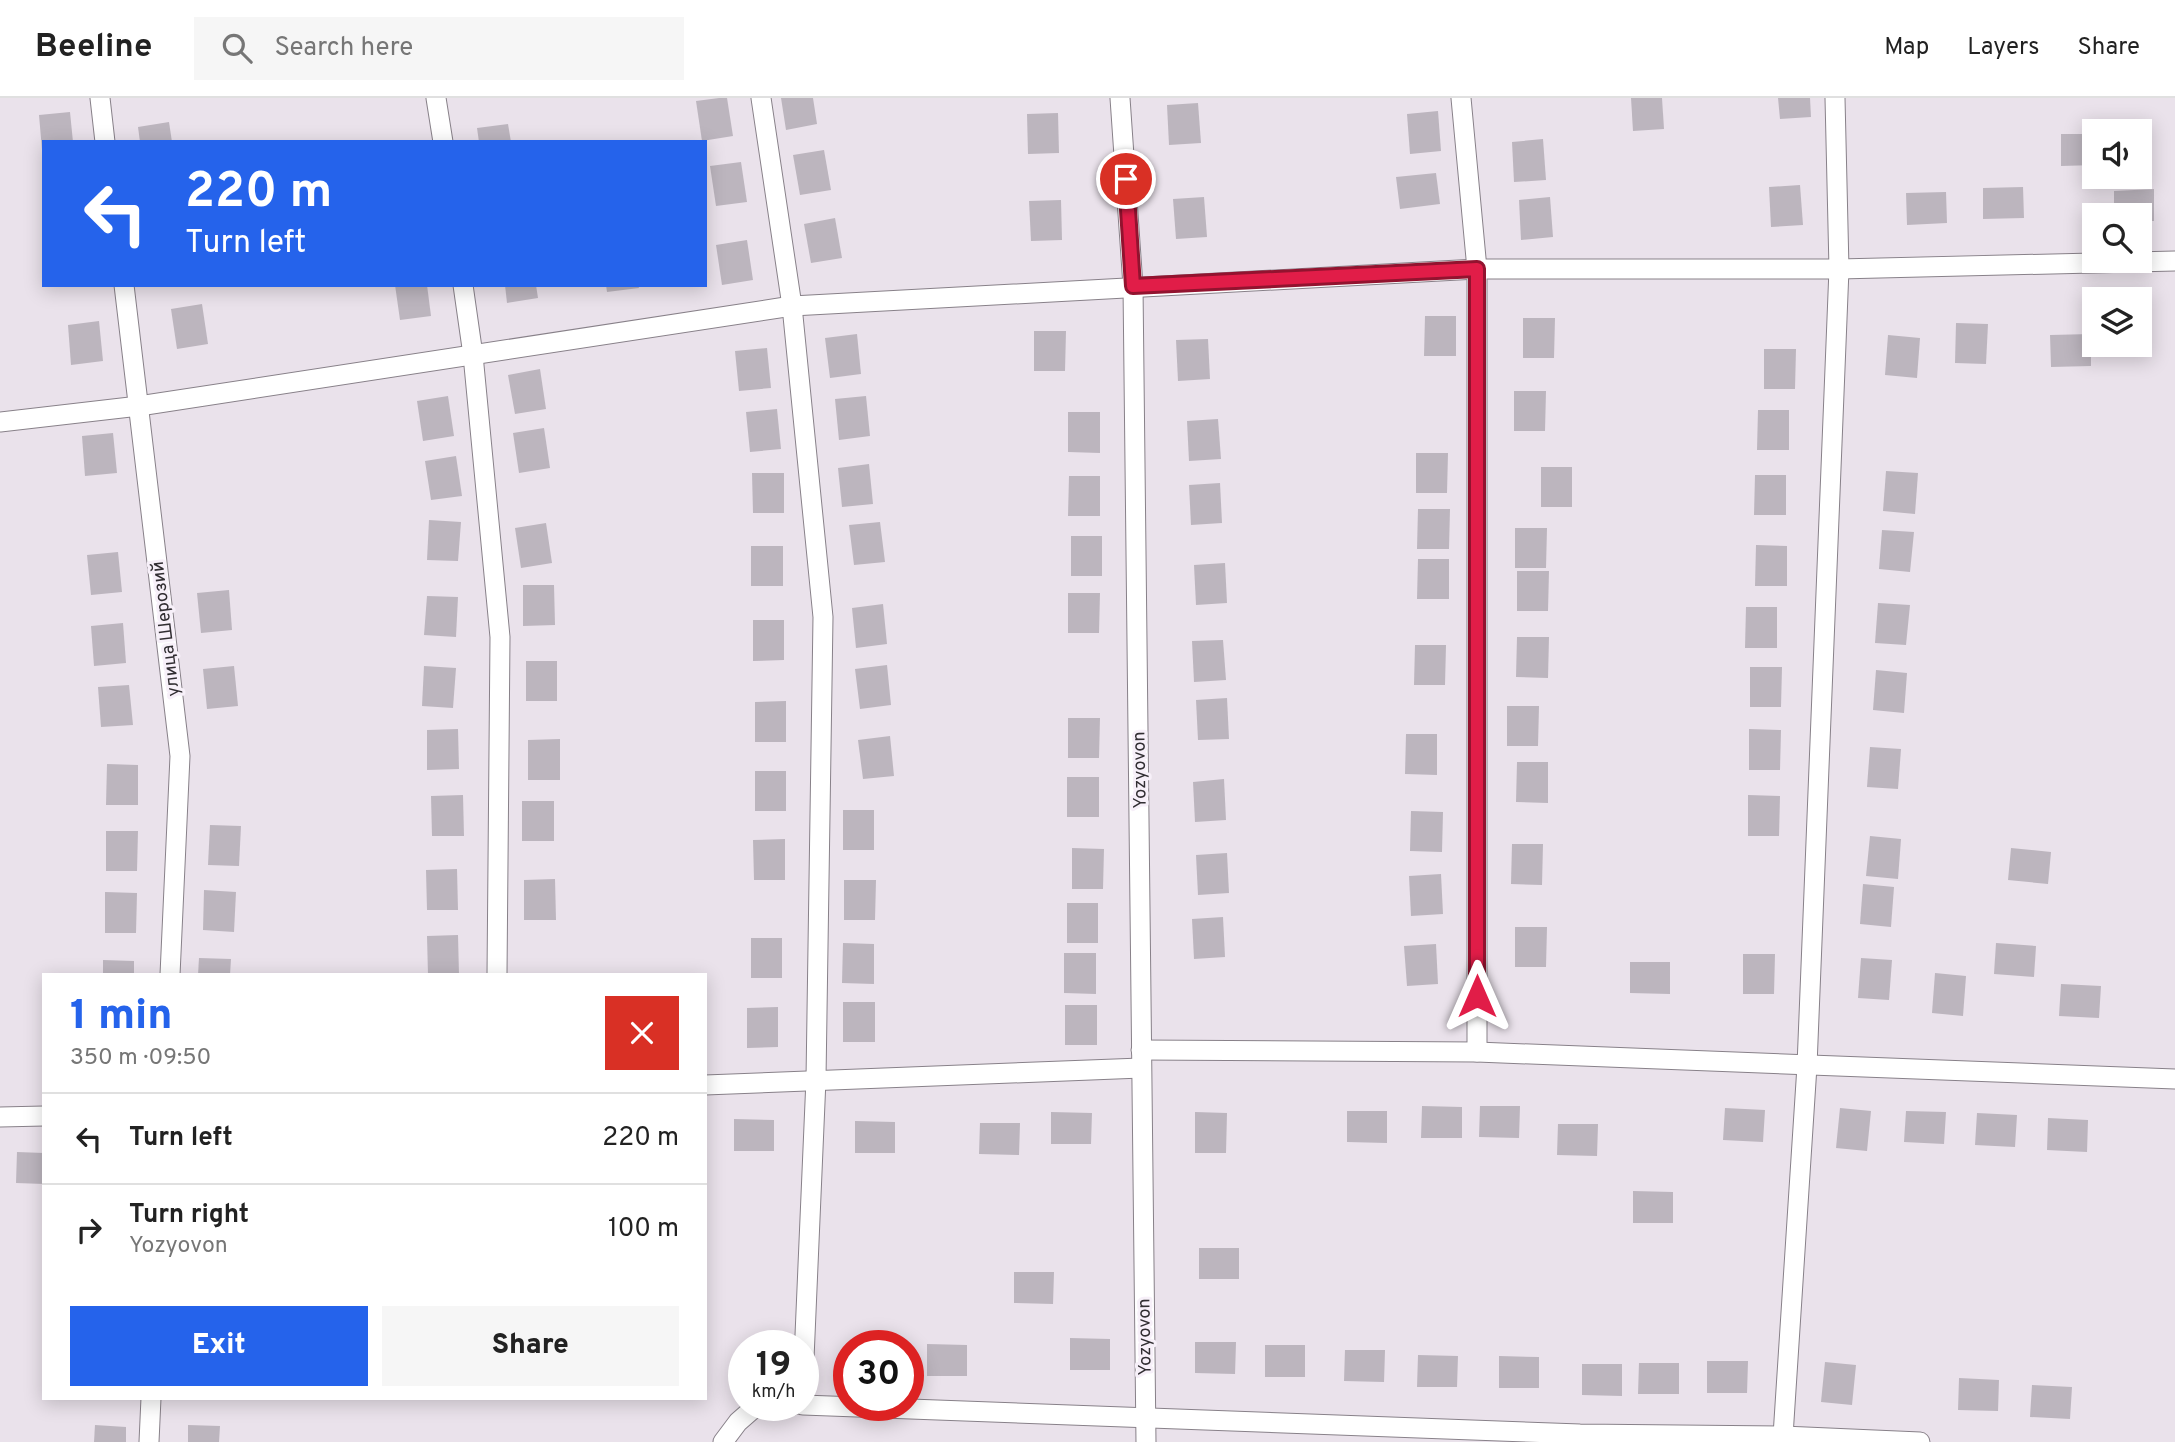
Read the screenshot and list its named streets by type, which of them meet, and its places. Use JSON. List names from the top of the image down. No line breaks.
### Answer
{"streets":{"street":["улица Шерозий","Yozyovon"]},"page":{"header":"Beeline","search":"Search here","nav":["Map","Layers","Share"],"turn":["220 m","Turn left"],"heading":["1 min","350 m · 09:50"],"list":[{"name":"Turn left","value":"220 m"},{"name":"Turn right","note":"Yozyovon","value":"100 m"}],"buttons":["Exit","Share"],"speed":"19 km/h","limit":"30"}}
